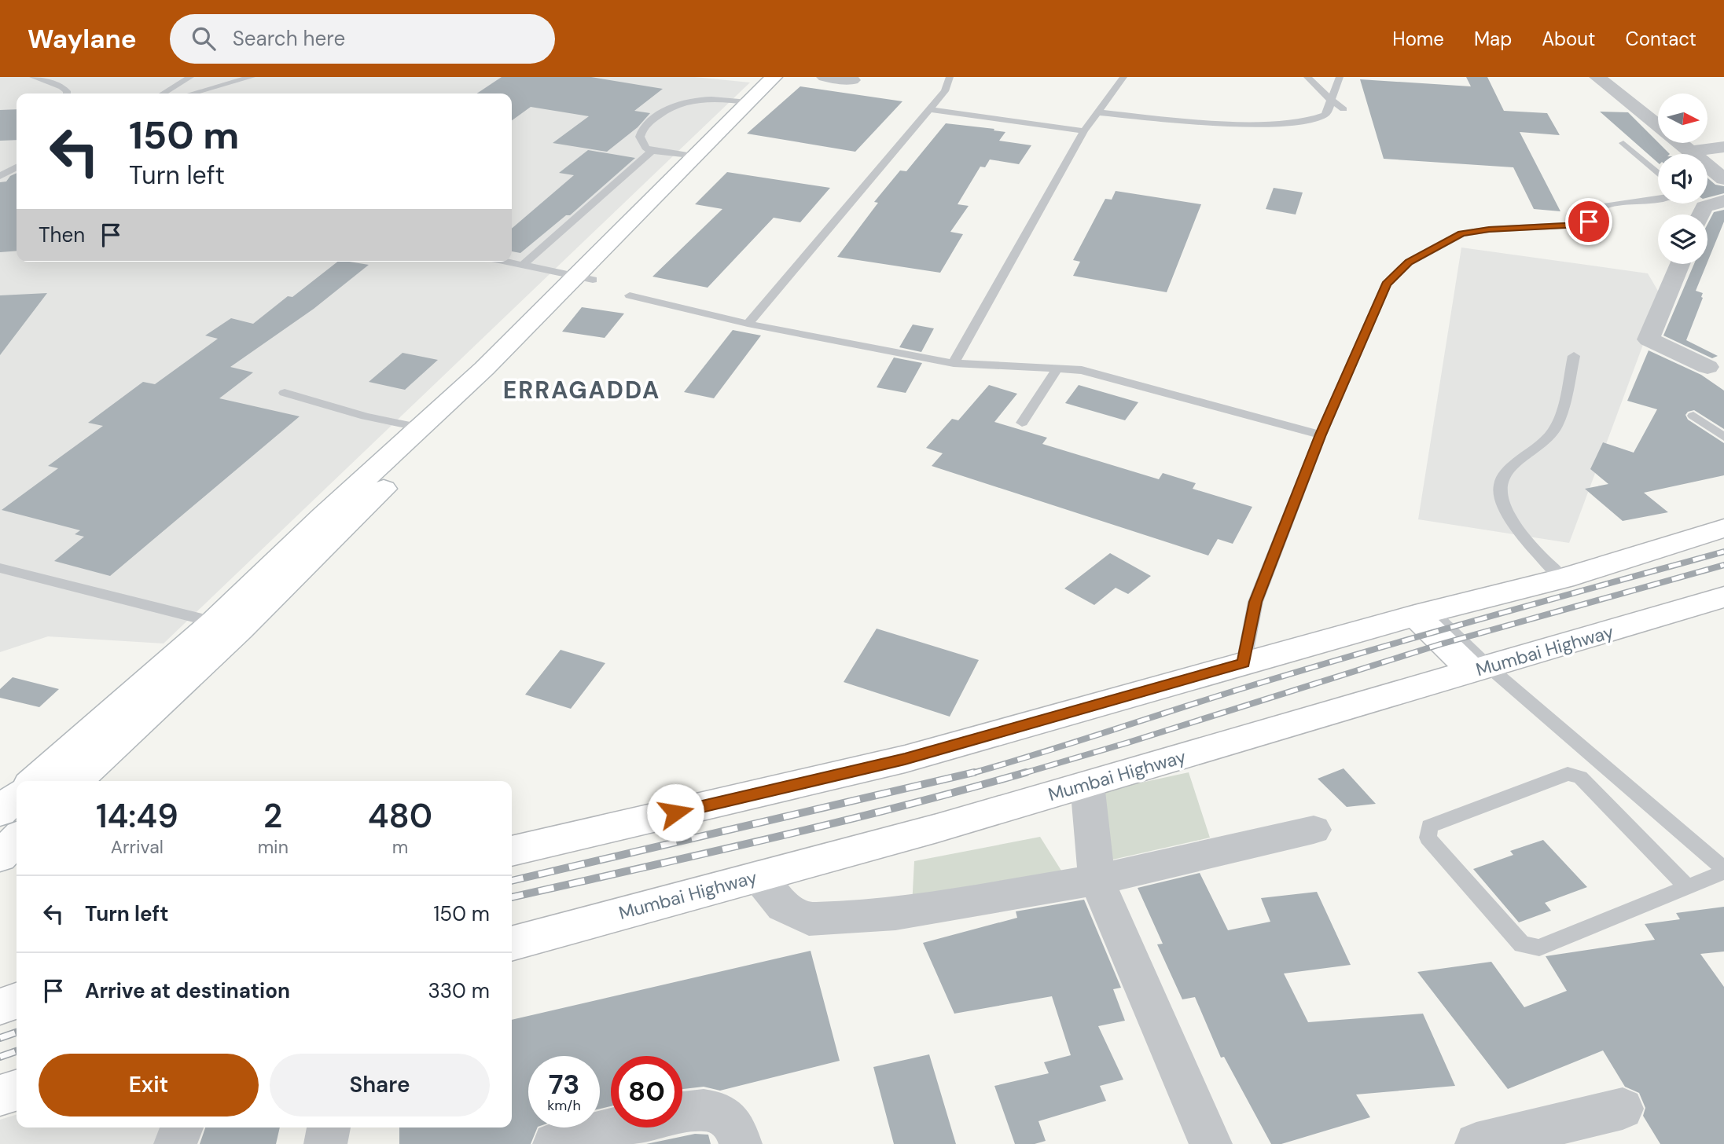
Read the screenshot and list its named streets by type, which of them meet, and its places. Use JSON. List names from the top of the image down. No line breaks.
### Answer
{"streets":{"main road":["Mumbai Highway"]},"districts":["ERRAGADDA"],"north":"right","page":{"header":"Waylane","search":"Search here","nav":["Home","Map","About","Contact"],"turn":["150 m","Turn left"],"then":"Then","eta":["14:49","Arrival","2","min","480","m"],"list":[{"name":"Turn left","value":"150 m"},{"name":"Arrive at destination","value":"330 m"}],"buttons":["Exit","Share"],"speed":"73 km/h","limit":"80"}}
